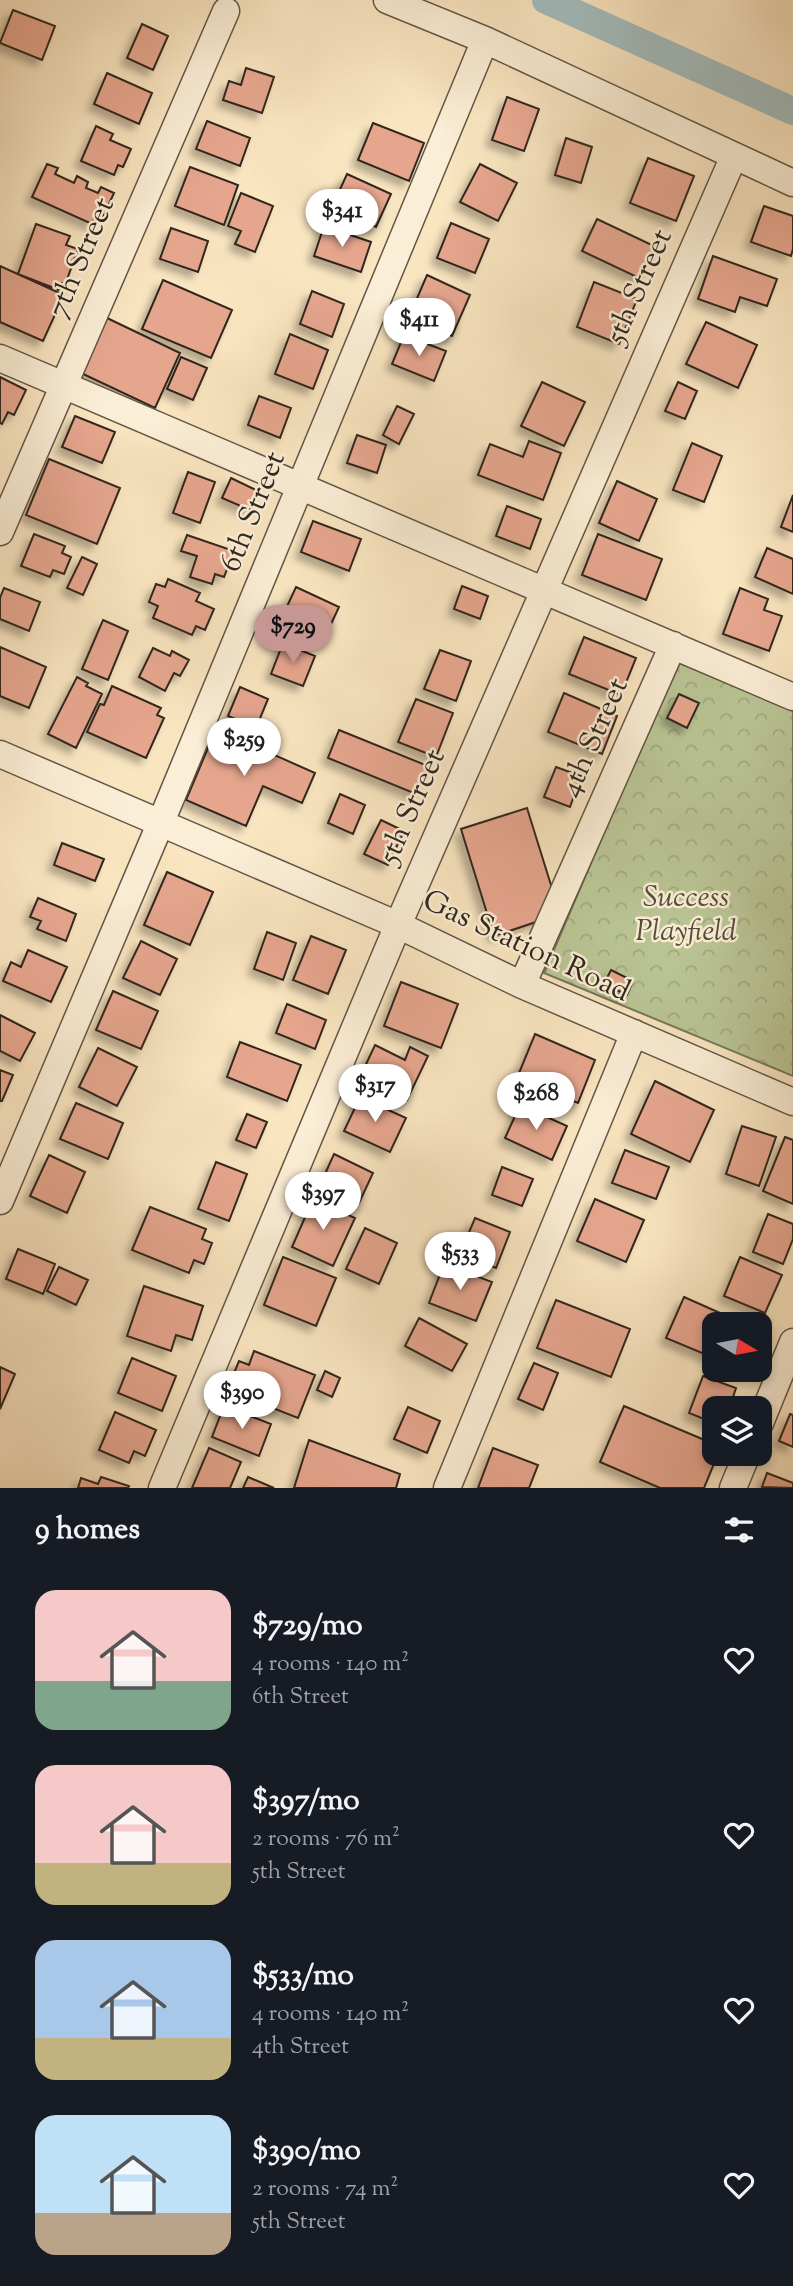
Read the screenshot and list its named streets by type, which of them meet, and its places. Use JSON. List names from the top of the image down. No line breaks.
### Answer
{"streets":{"street":["7th Street","5th Street","6th Street","4th Street","Gas Station Road"]},"crossings":[["5th Street","Gas Station Road"],["6th Street","Gas Station Road"],["4th Street","Gas Station Road"]],"parks":["Success Playfield"],"north":"right","page":{"price":["$341","$411","$729","$259","$317","$268","$397","$533","$390"],"heading":"9 homes","list":[{"name":"$729/mo","note":"4 rooms · 140 m² · 6th Street"},{"name":"$397/mo","note":"2 rooms · 76 m² · 5th Street"},{"name":"$533/mo","note":"4 rooms · 140 m² · 4th Street"},{"name":"$390/mo","note":"2 rooms · 74 m² · 5th Street"}]}}
